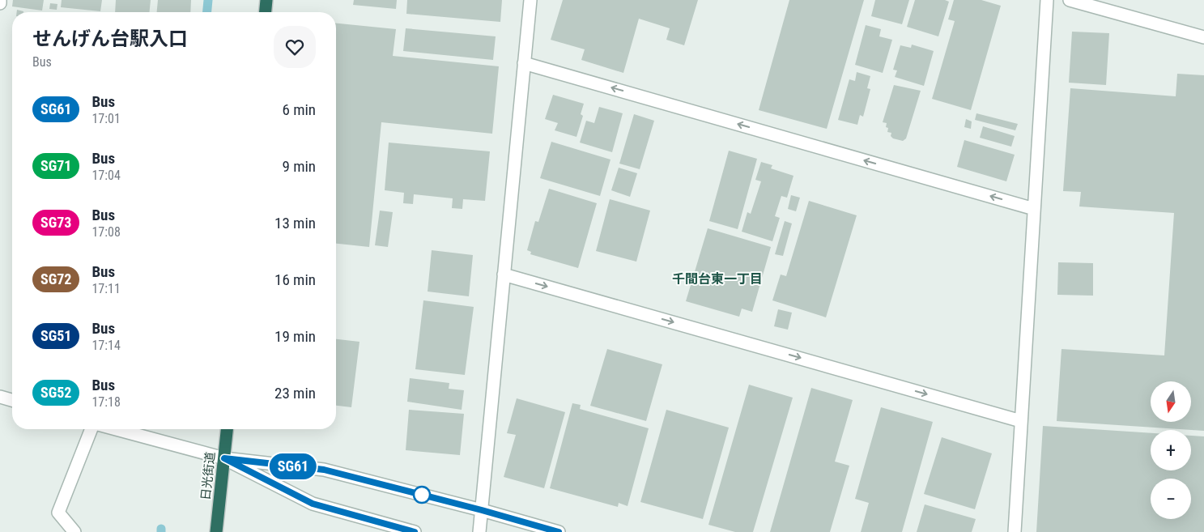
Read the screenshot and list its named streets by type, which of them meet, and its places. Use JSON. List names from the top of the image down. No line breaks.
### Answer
{"streets":{"highway":["日光街道"]},"districts":["千間台東一丁目"],"lines":["bus line SG61"],"north":"bottom","page":{"on_map":"SG61","heading":["せんげん台駅入口","Bus"],"list":[{"mark":"SG61","name":"Bus","note":"17:01","value":"6 min"},{"mark":"SG71","name":"Bus","note":"17:04","value":"9 min"},{"mark":"SG73","name":"Bus","note":"17:08","value":"13 min"},{"mark":"SG72","name":"Bus","note":"17:11","value":"16 min"},{"mark":"SG51","name":"Bus","note":"17:14","value":"19 min"},{"mark":"SG52","name":"Bus","note":"17:18","value":"23 min"}],"map_buttons":["+","−"]}}
